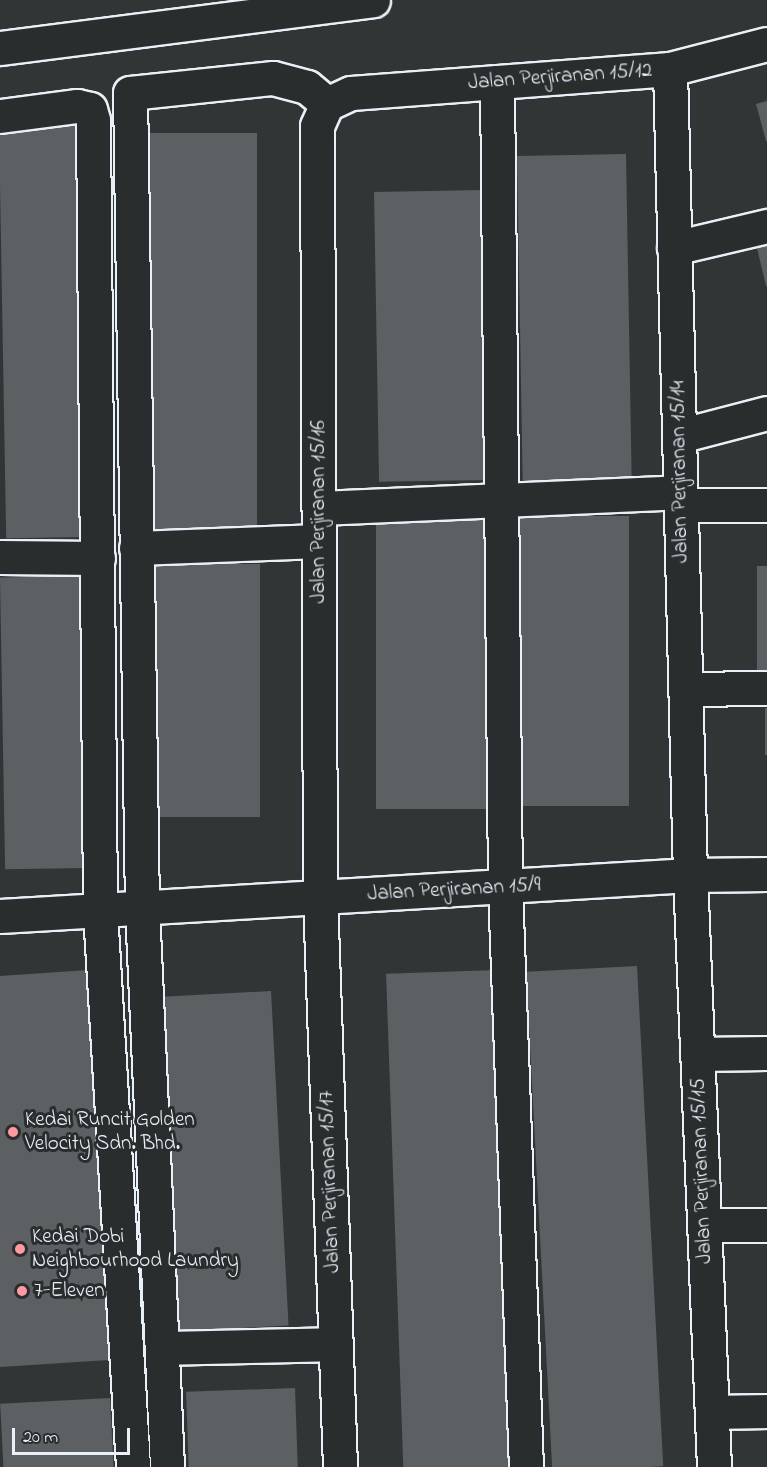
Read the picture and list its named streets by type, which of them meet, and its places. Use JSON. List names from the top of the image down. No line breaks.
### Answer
{"streets":{"street":["Jalan Perjiranan 15/12","Jalan Perjiranan 15/14","Jalan Perjiranan 15/16","Jalan Perjiranan 15/9","Jalan Perjiranan 15/15","Jalan Perjiranan 15/17"]},"crossings":[["Jalan Perjiranan 15/12","Jalan Perjiranan 15/14"],["Jalan Perjiranan 15/12","Jalan Perjiranan 15/16"],["Jalan Perjiranan 15/14","Jalan Perjiranan 15/9"],["Jalan Perjiranan 15/14","Jalan Perjiranan 15/15"],["Jalan Perjiranan 15/16","Jalan Perjiranan 15/9"],["Jalan Perjiranan 15/16","Jalan Perjiranan 15/17"],["Jalan Perjiranan 15/9","Jalan Perjiranan 15/15"],["Jalan Perjiranan 15/9","Jalan Perjiranan 15/17"]],"places":["Kedai Runcit Golden Velocity Sdn. Bhd.","Kedai Dobi Neighbourhood Laundry","7-Eleven"],"scale_bar":"20 m"}
